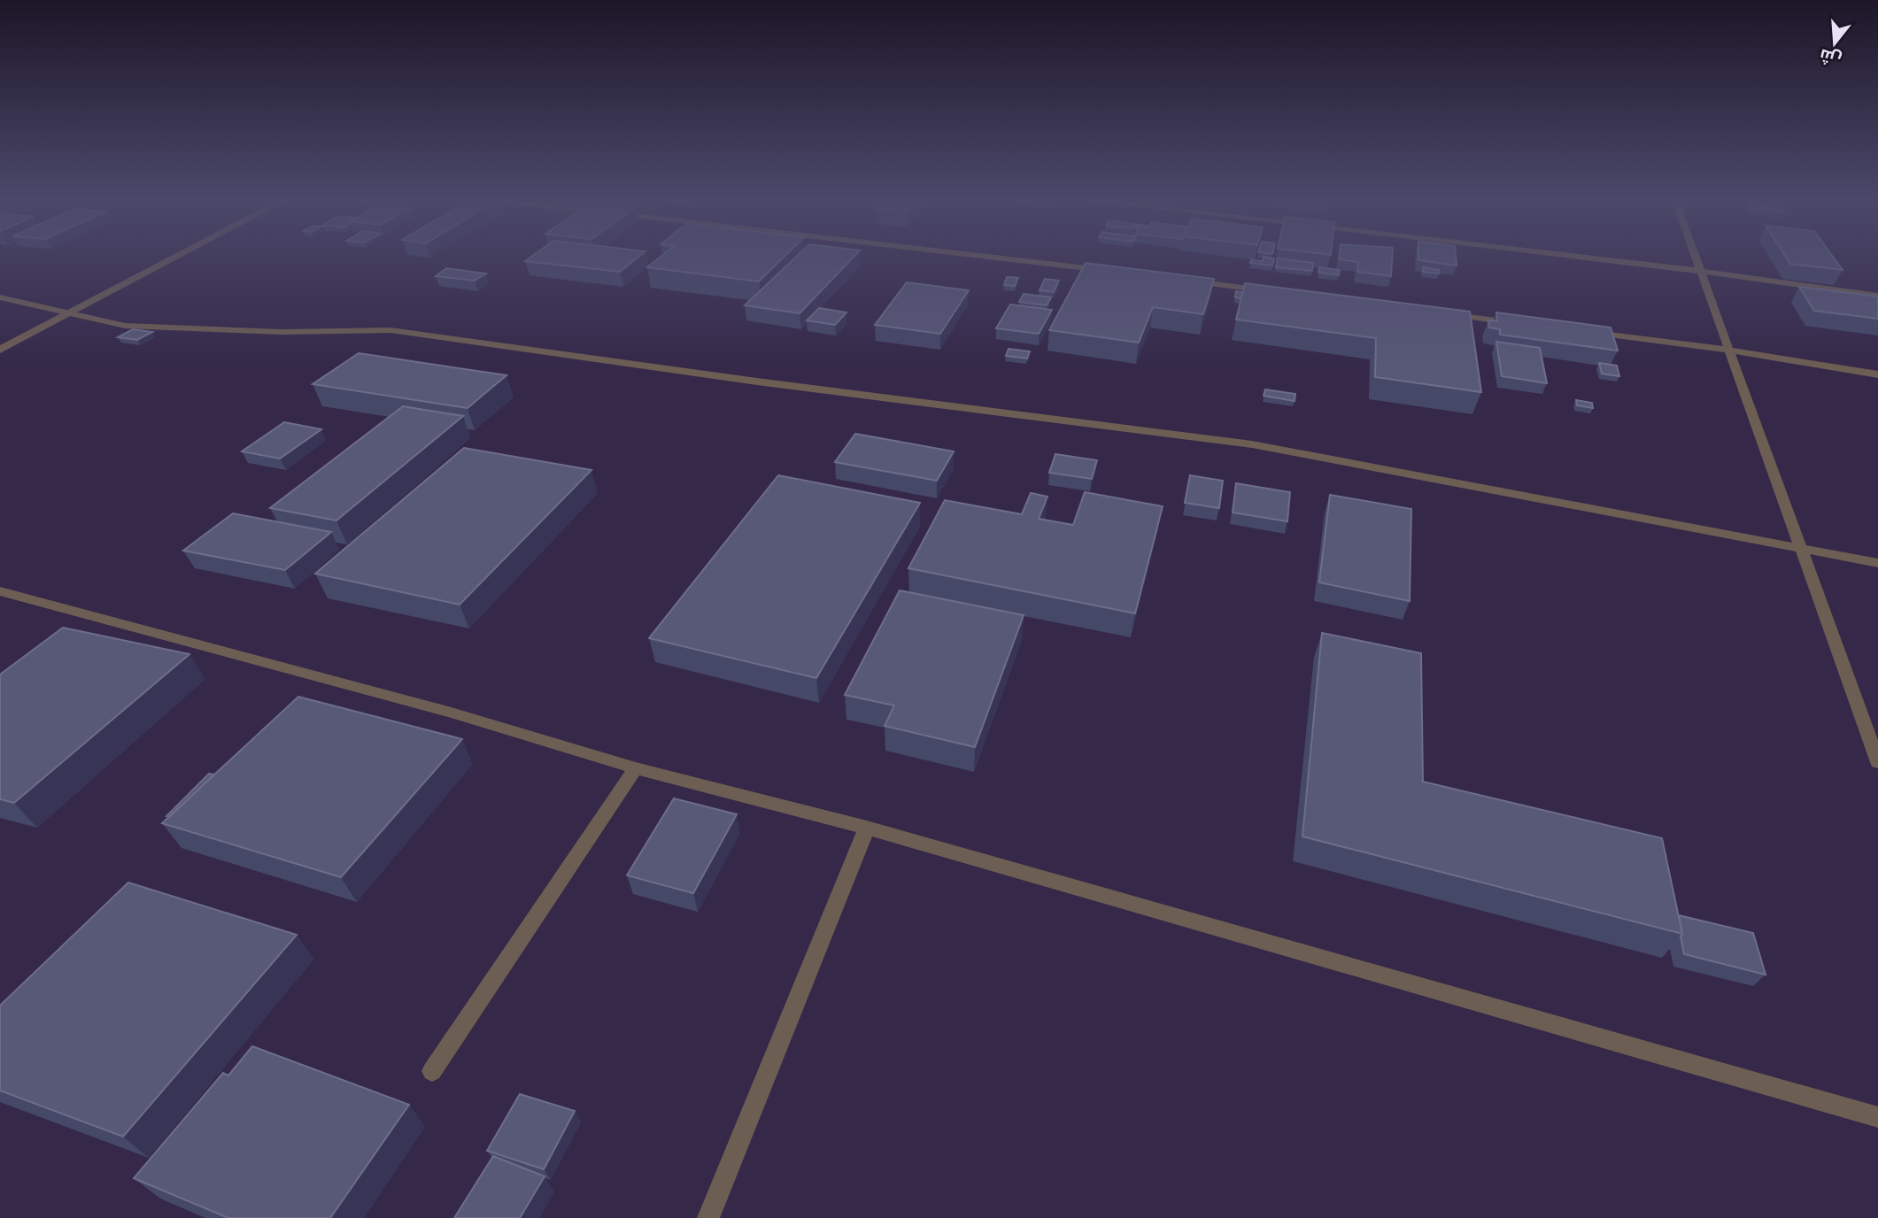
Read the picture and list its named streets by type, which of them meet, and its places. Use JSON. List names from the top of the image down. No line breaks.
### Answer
{"north":"bottom"}
